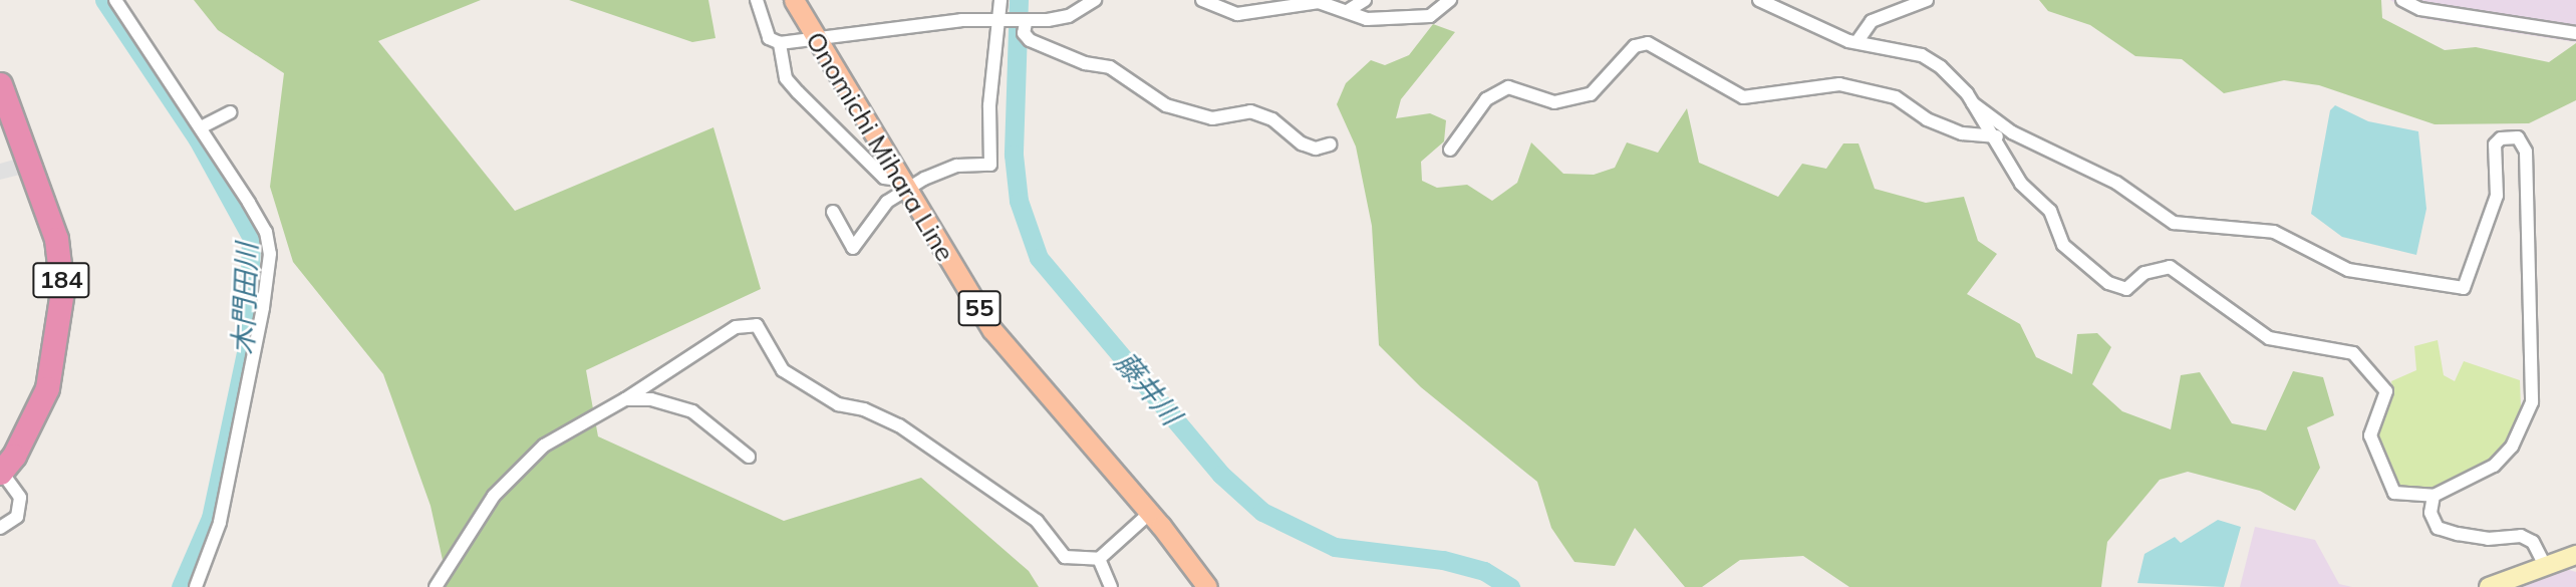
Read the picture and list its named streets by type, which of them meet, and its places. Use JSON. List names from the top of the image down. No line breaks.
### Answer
{"streets":{"highway":["184"],"main road":["Onomichi Mihara Line","55"]},"water":["木門田川","藤井川"]}
